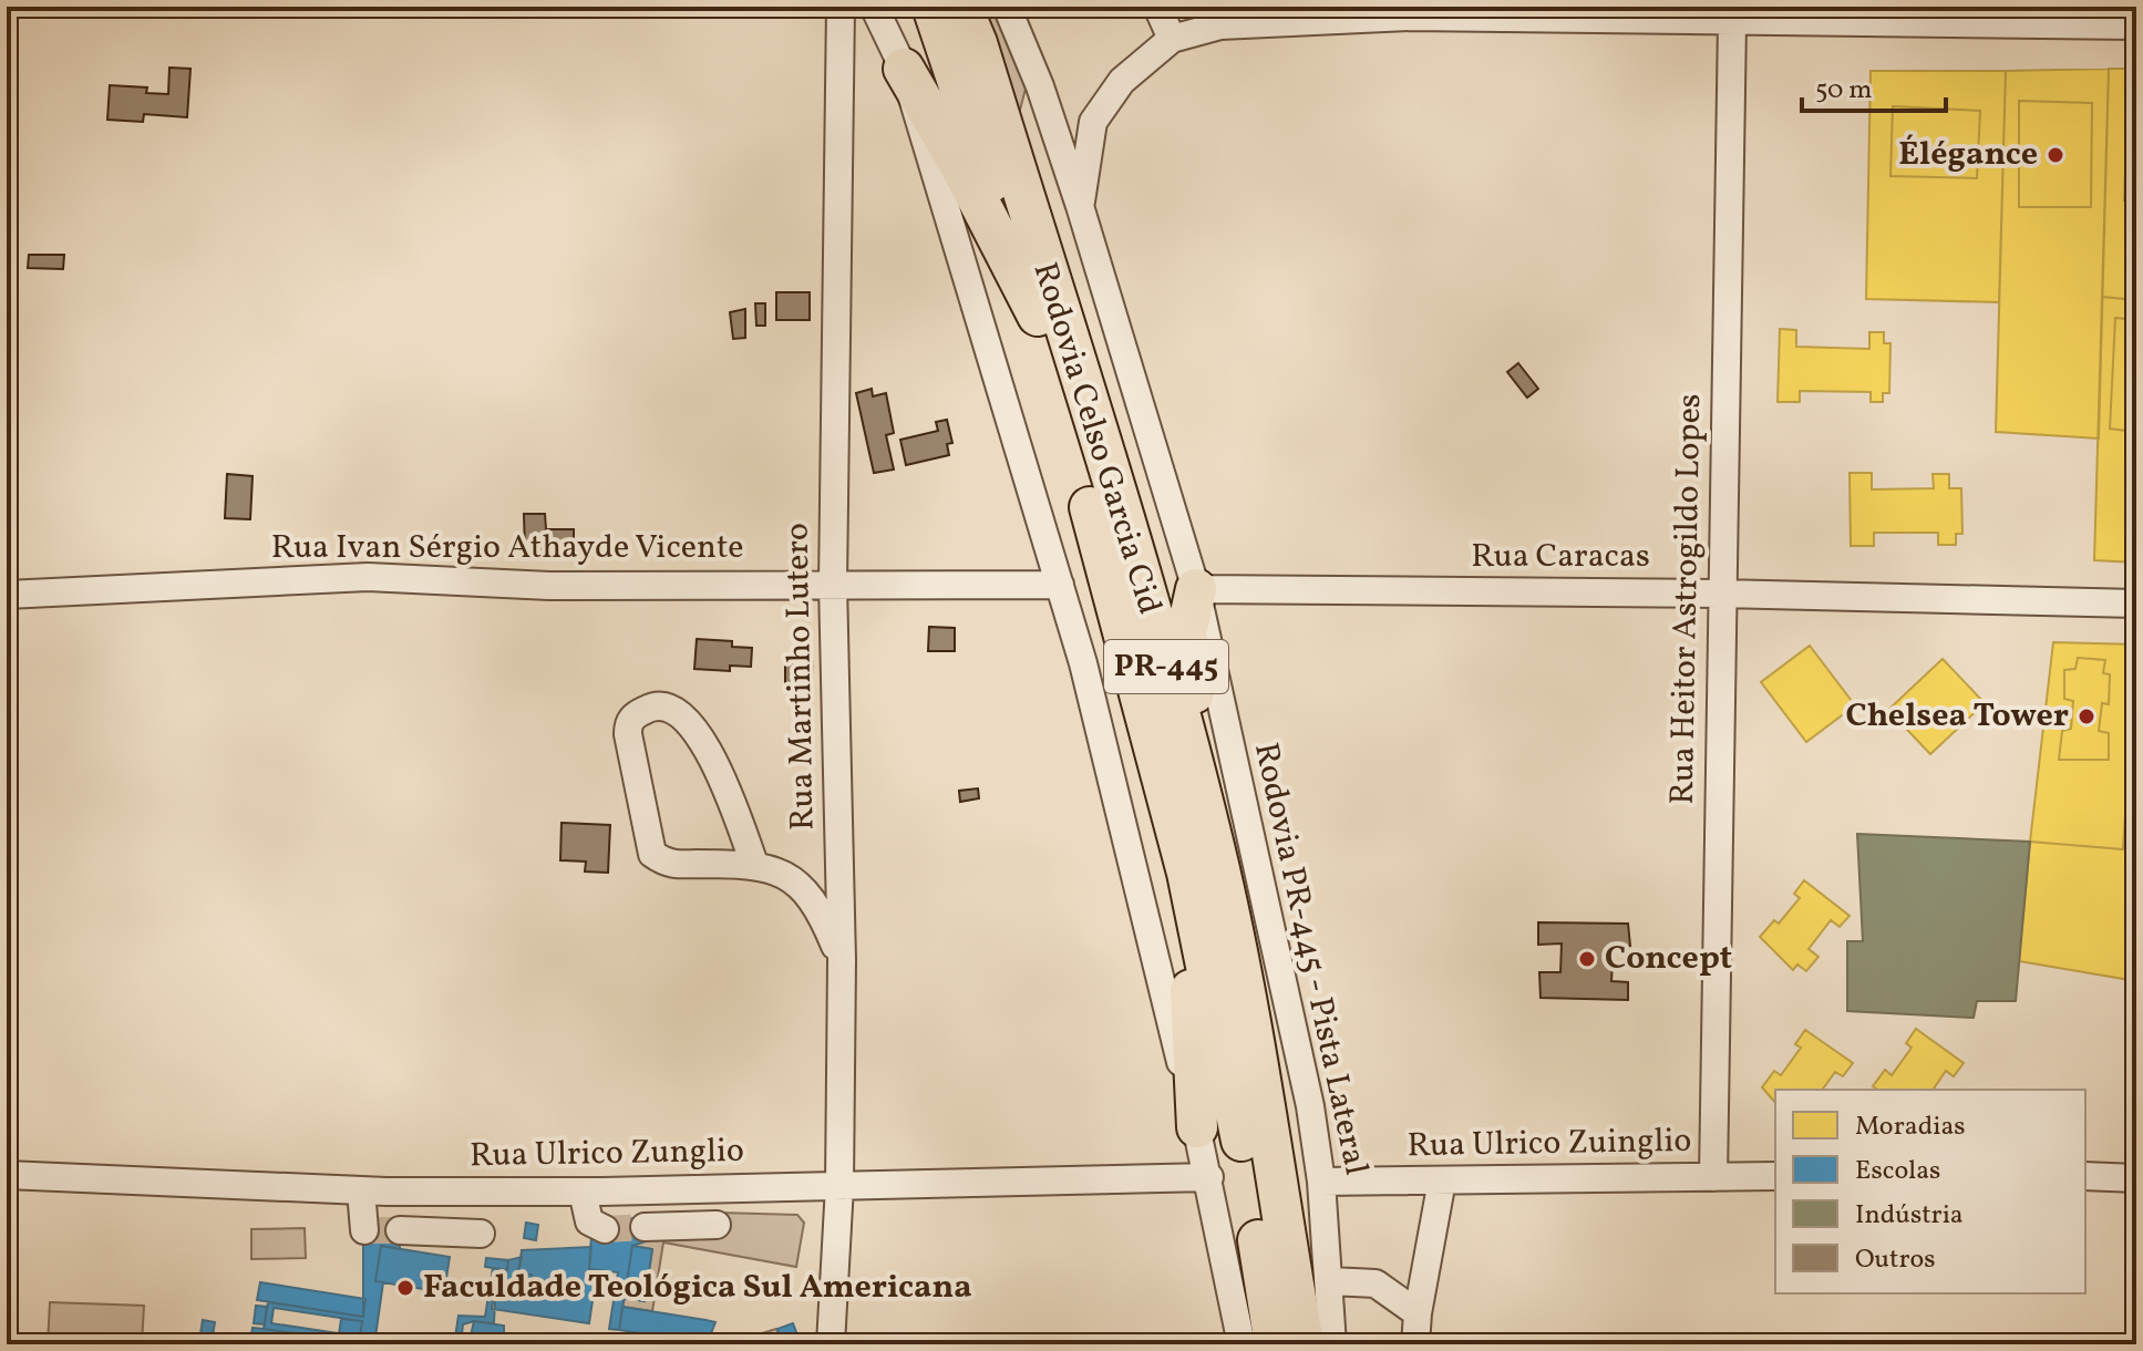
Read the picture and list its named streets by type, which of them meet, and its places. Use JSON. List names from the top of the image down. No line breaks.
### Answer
{"streets":{"highway":["Rodovia Celso Garcia Cid","PR-445"],"street":["Rua Ivan Sérgio Athayde Vicente","Rua Caracas","Rua Heitor Astrogildo Lopes","Rua Martinho Lutero","Rodovia PR-445 - Pista Lateral","Rua Ulrico Zuinglio","Rua Ulrico Zunglio"]},"crossings":[["Rodovia Celso Garcia Cid","Rua Caracas"],["Rodovia Celso Garcia Cid","Rodovia PR-445 - Pista Lateral"],["Rua Ivan Sérgio Athayde Vicente","PR-445"],["Rua Ivan Sérgio Athayde Vicente","Rua Martinho Lutero"],["Rua Caracas","Rua Heitor Astrogildo Lopes"],["Rua Heitor Astrogildo Lopes","Rua Ulrico Zuinglio"],["Rua Martinho Lutero","Rua Ulrico Zunglio"],["Rodovia PR-445 - Pista Lateral","Rua Ulrico Zuinglio"]],"places":["Élégance","Chelsea Tower","Concept","Faculdade Teológica Sul Americana"],"legend":["Moradias","Escolas","Indústria","Outros"],"scale_bar":"50 m"}
